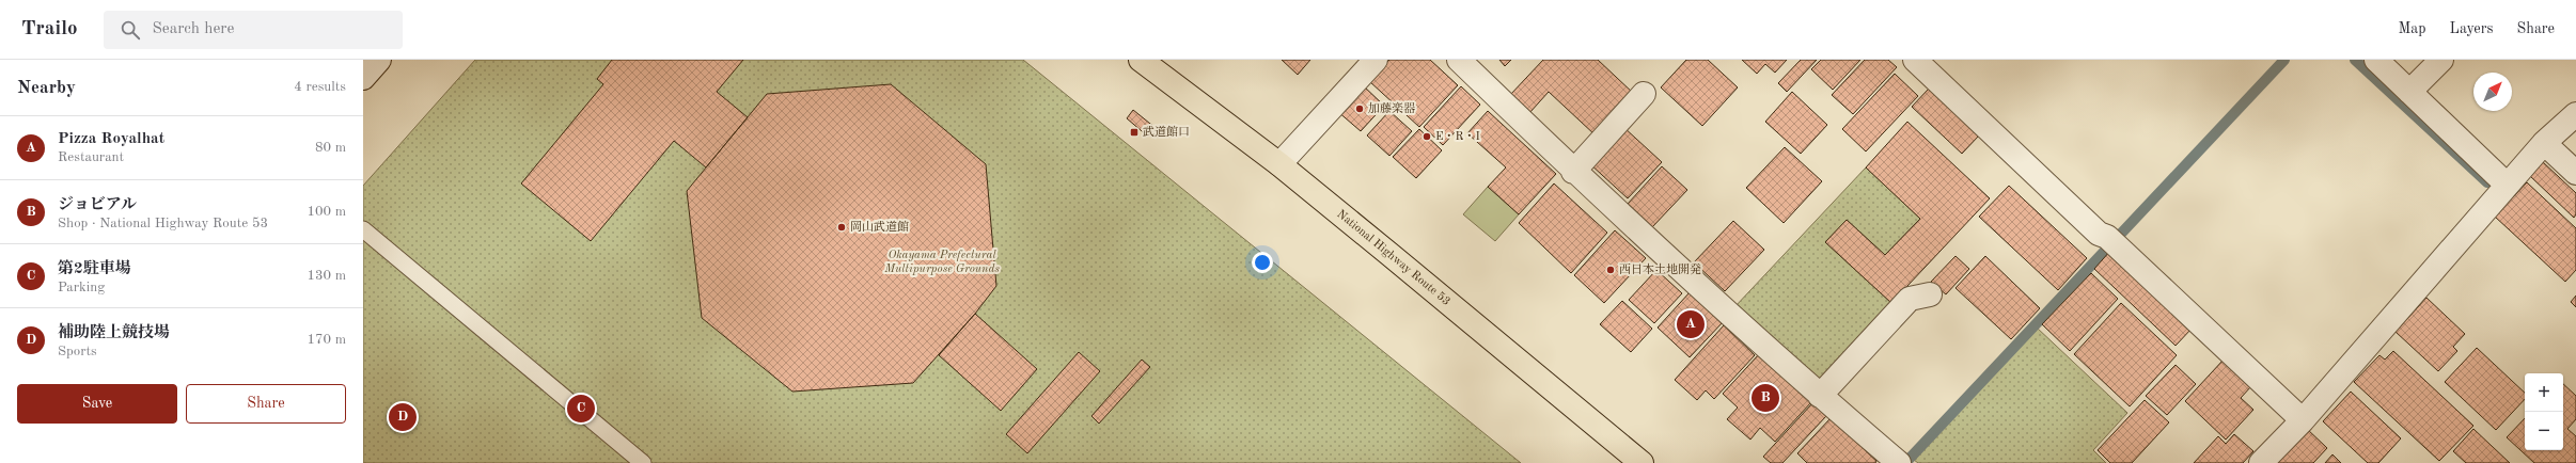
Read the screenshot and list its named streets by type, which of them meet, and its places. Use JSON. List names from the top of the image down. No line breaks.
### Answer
{"streets":{"highway":["National Highway Route 53"]},"parks":["Okayama Prefectural Multipurpose Grounds"],"places":{"other":["加藤楽器","E・R・I","岡山武道館","西日本土地開発"],"transit":["武道館口"]},"north":"top right","page":{"header":"Trailo","search":"Search here","nav":["Map","Layers","Share"],"heading":["Nearby","4 results"],"list":[{"mark":"A","name":"Pizza Royalhat","note":"Restaurant","value":"80 m"},{"mark":"B","name":"ジョビアル","note":"Shop · National Highway Route 53","value":"100 m"},{"mark":"C","name":"第2駐車場","note":"Parking","value":"130 m"},{"mark":"D","name":"補助陸上競技場","note":"Sports","value":"170 m"}],"pins":["A","B","C","D"],"buttons":["Save","Share"],"map_buttons":["+","−"]}}
